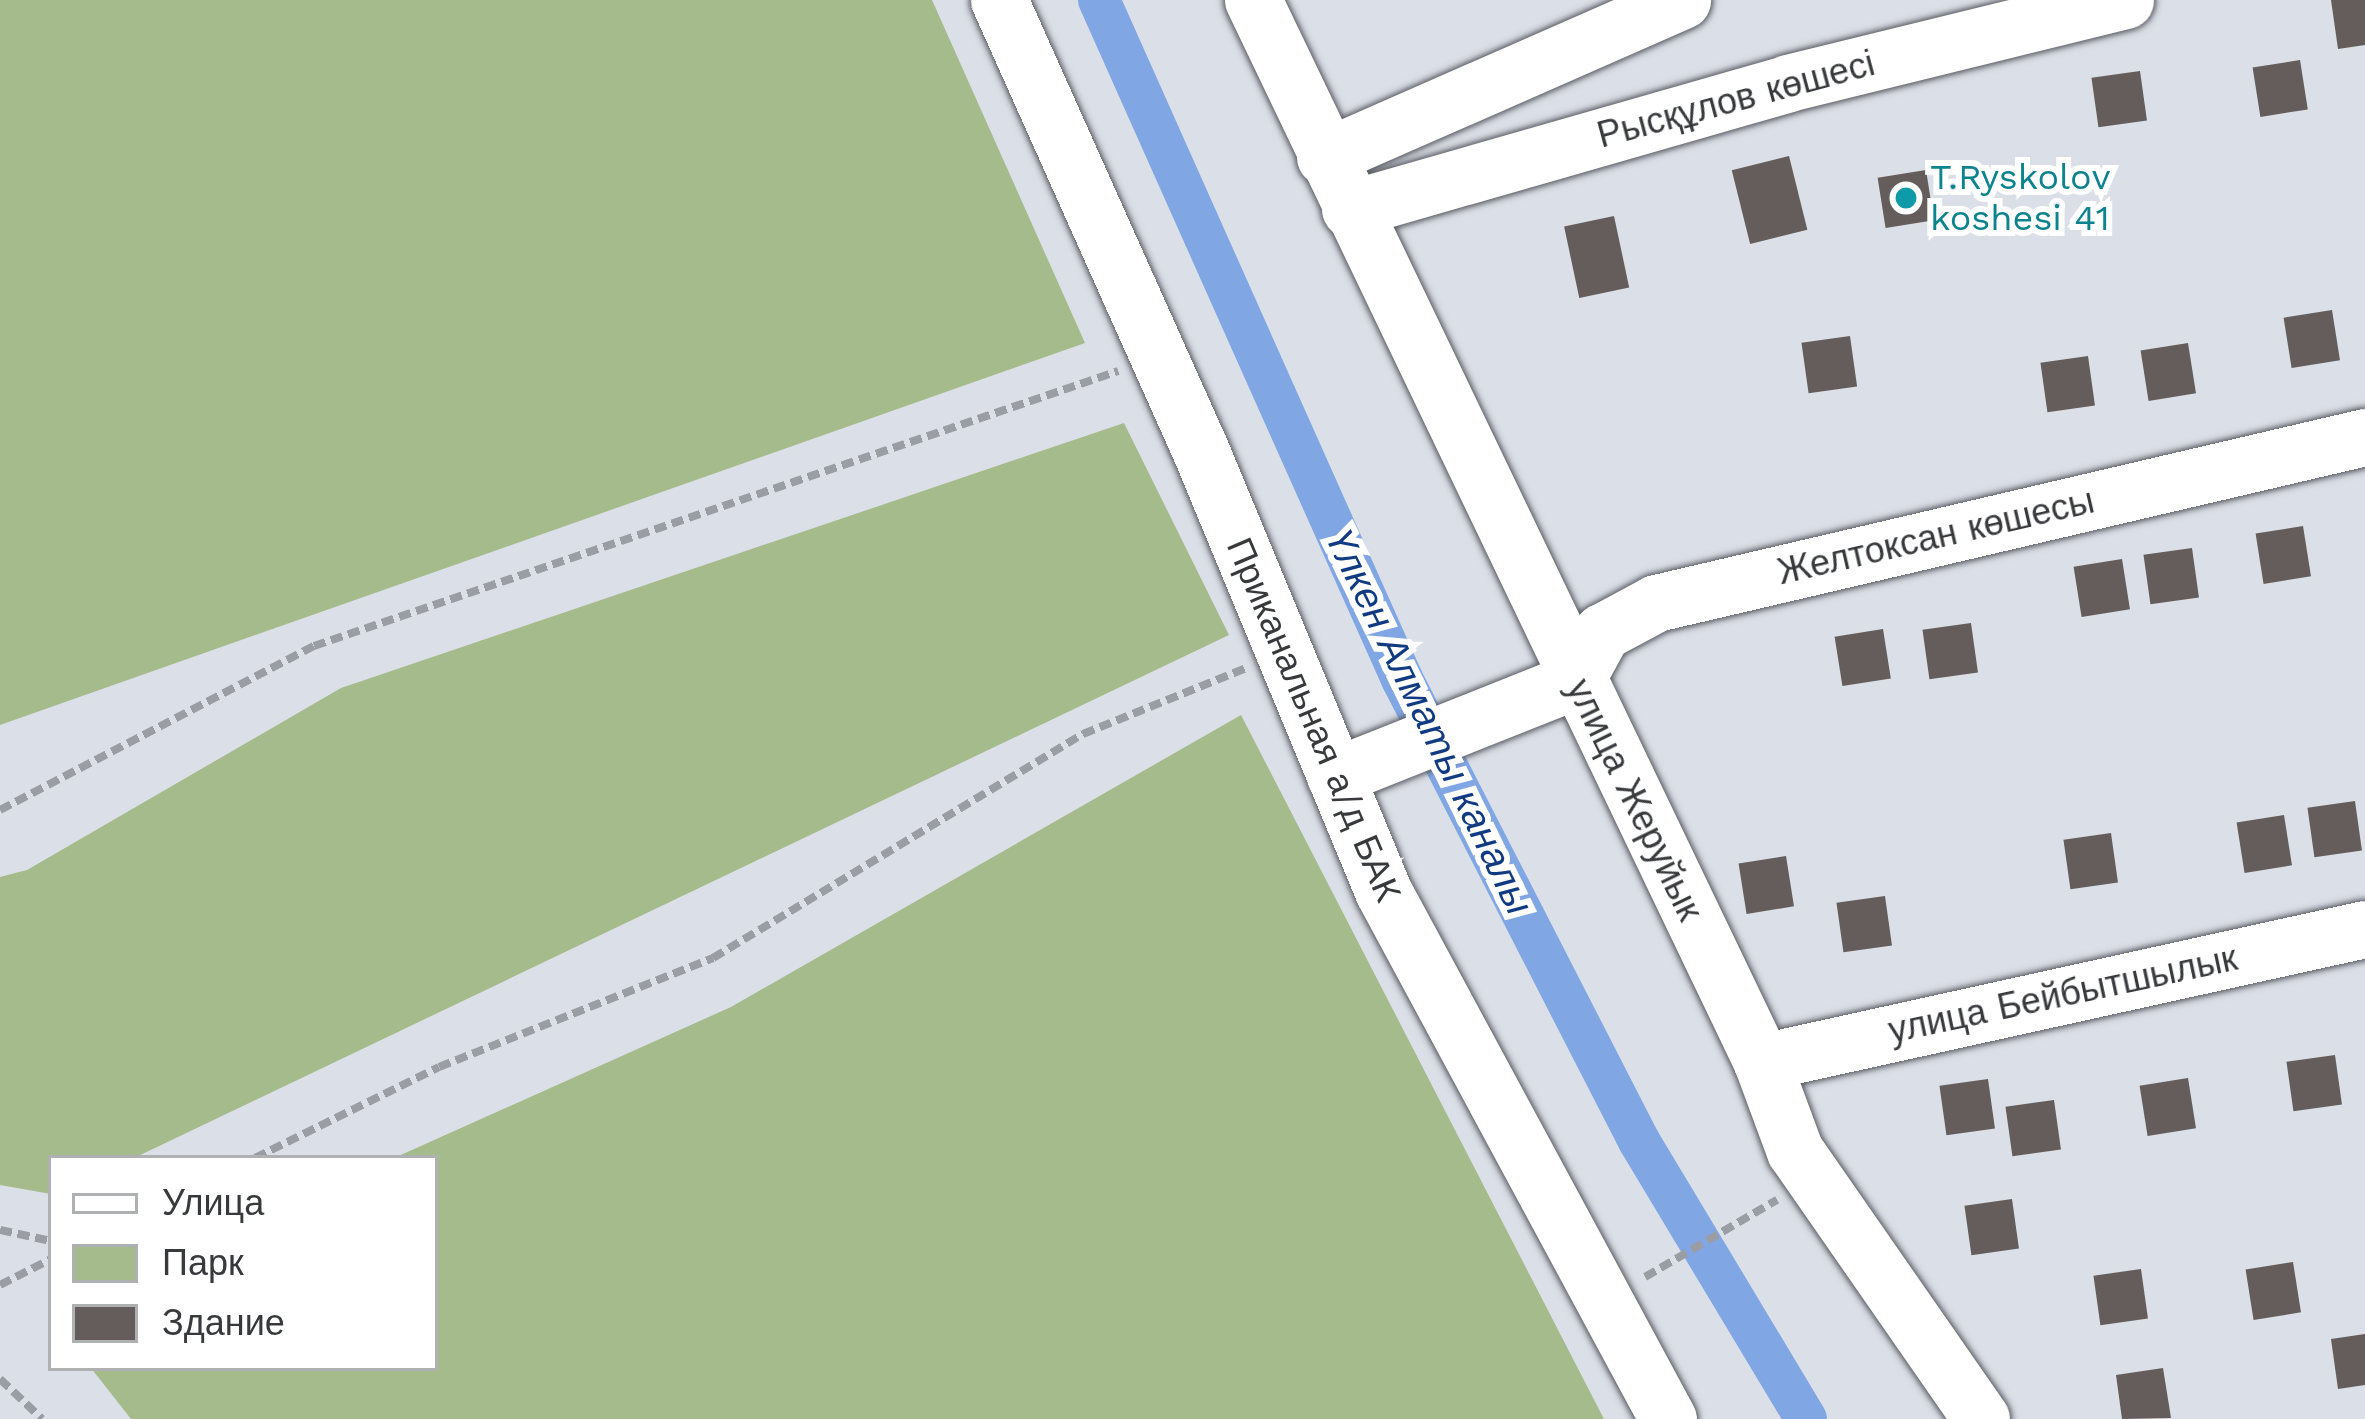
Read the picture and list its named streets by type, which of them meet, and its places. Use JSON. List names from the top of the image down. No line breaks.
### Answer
{"streets":{"street":["Рысқұлов көшесі","Желтоксан көшесы","Приканальная а/д БАК","улица Жеруйык","улица Бейбытшылык"]},"crossings":[["Рысқұлов көшесі","улица Жеруйык"],["Желтоксан көшесы","улица Жеруйык"],["улица Жеруйык","улица Бейбытшылык"]],"water":["Үлкен Алматы каналы"],"places":["T.Ryskolov koshesi 41"],"legend":["Улица","Парк","Здание"]}
